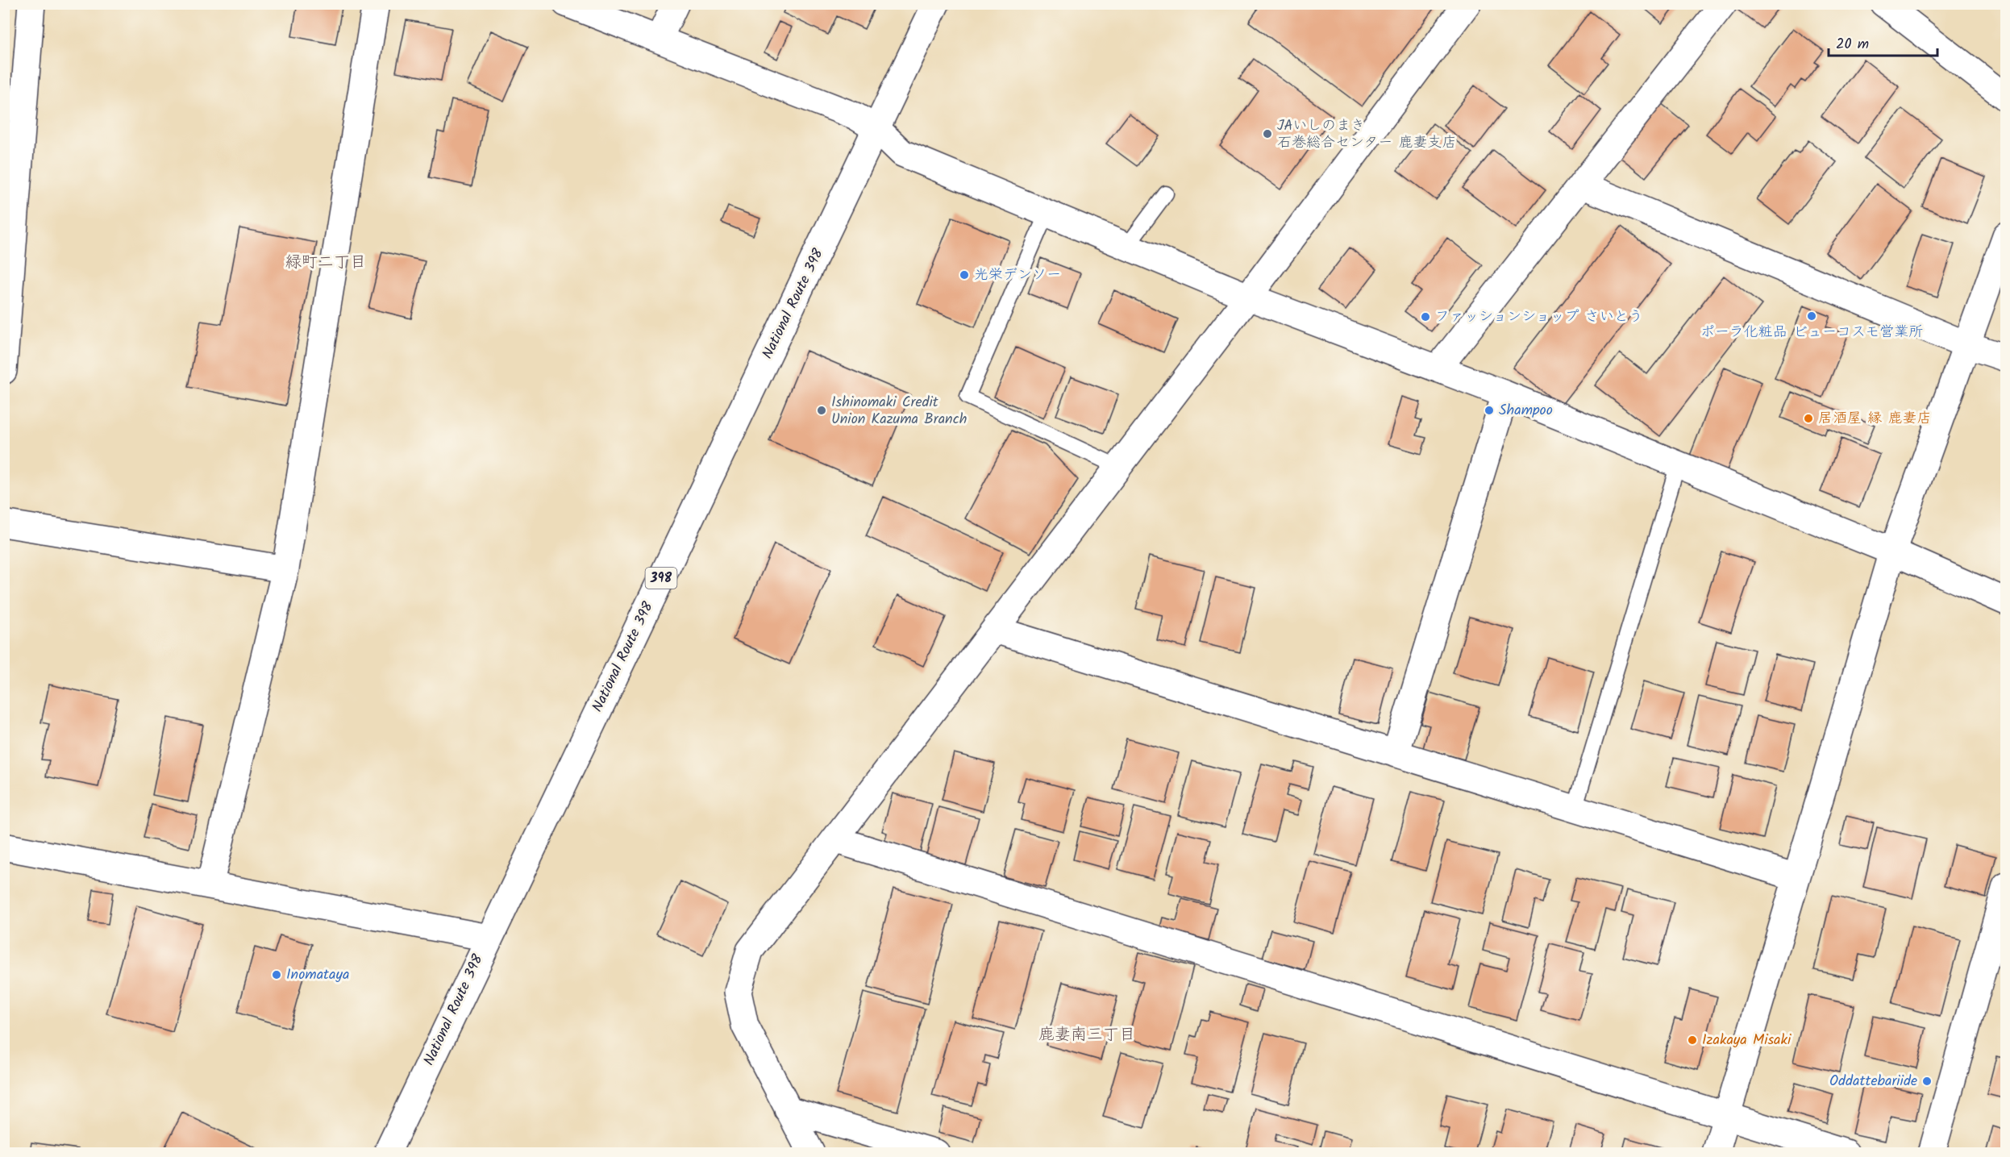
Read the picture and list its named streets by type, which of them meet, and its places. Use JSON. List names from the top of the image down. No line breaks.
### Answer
{"streets":{"main road":["National Route 398","398"]},"districts":["緑町二丁目","鹿妻南三丁目"],"places":["JAいしのまき 石巻総合センター 鹿妻支店","光栄デンソー","ポーラ化粧品 ビューコスモ営業所","ファッションショップ さいとう","Ishinomaki Credit Union Kazuma Branch","Shampoo","居酒屋 縁 鹿妻店","Inomataya","Izakaya Misaki","Oddattebariide"],"scale_bar":"20 m"}
